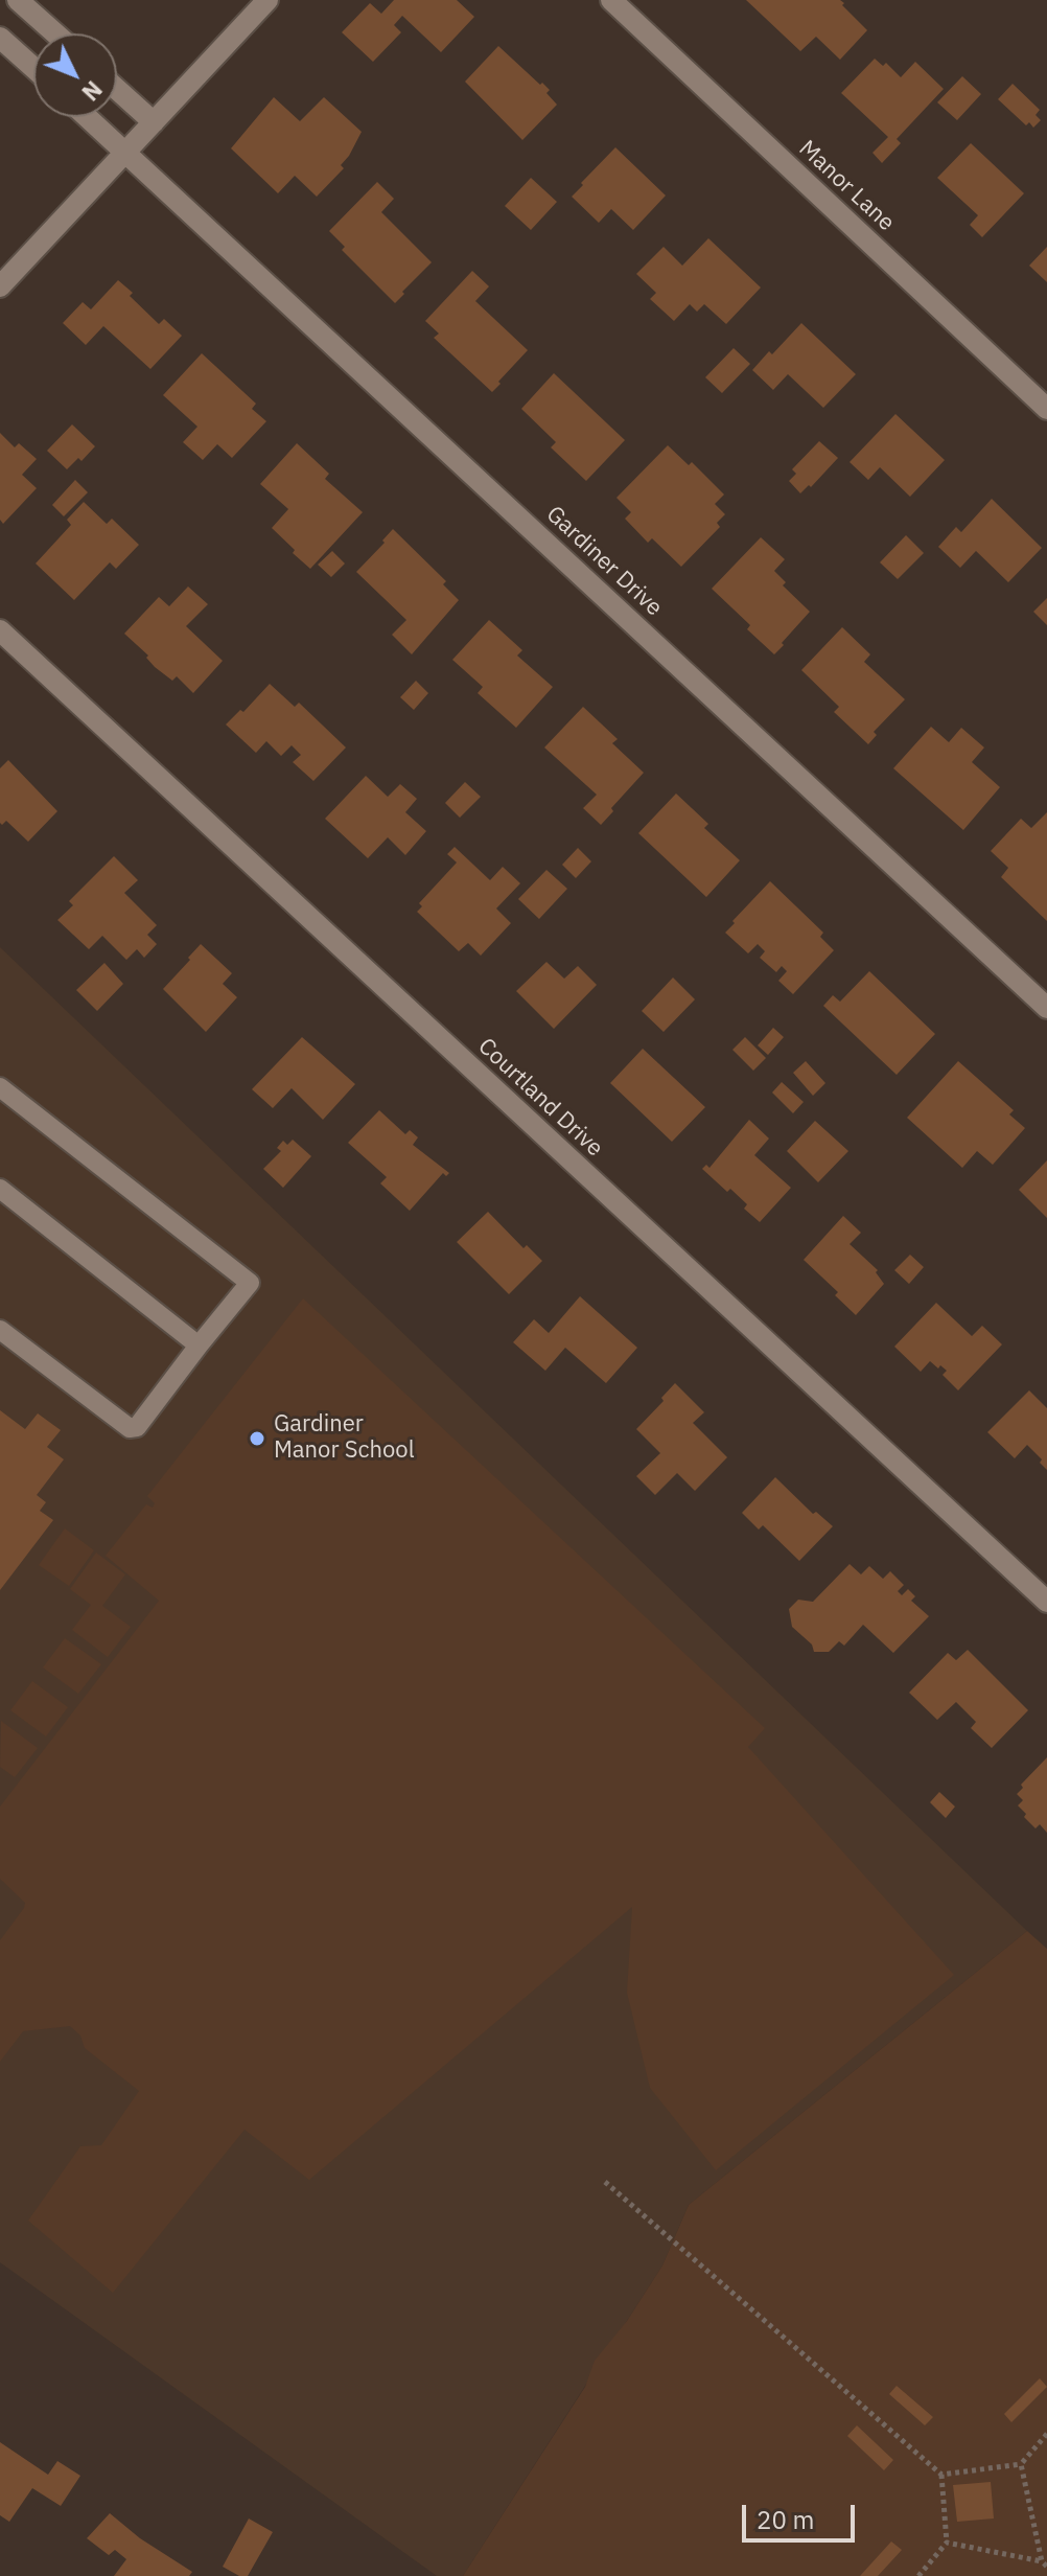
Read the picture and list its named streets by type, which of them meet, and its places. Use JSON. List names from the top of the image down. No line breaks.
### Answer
{"streets":{"street":["Manor Lane","Gardiner Drive","Courtland Drive"]},"places":["Gardiner Manor School"],"scale_bar":"20 m","north":"bottom right"}
